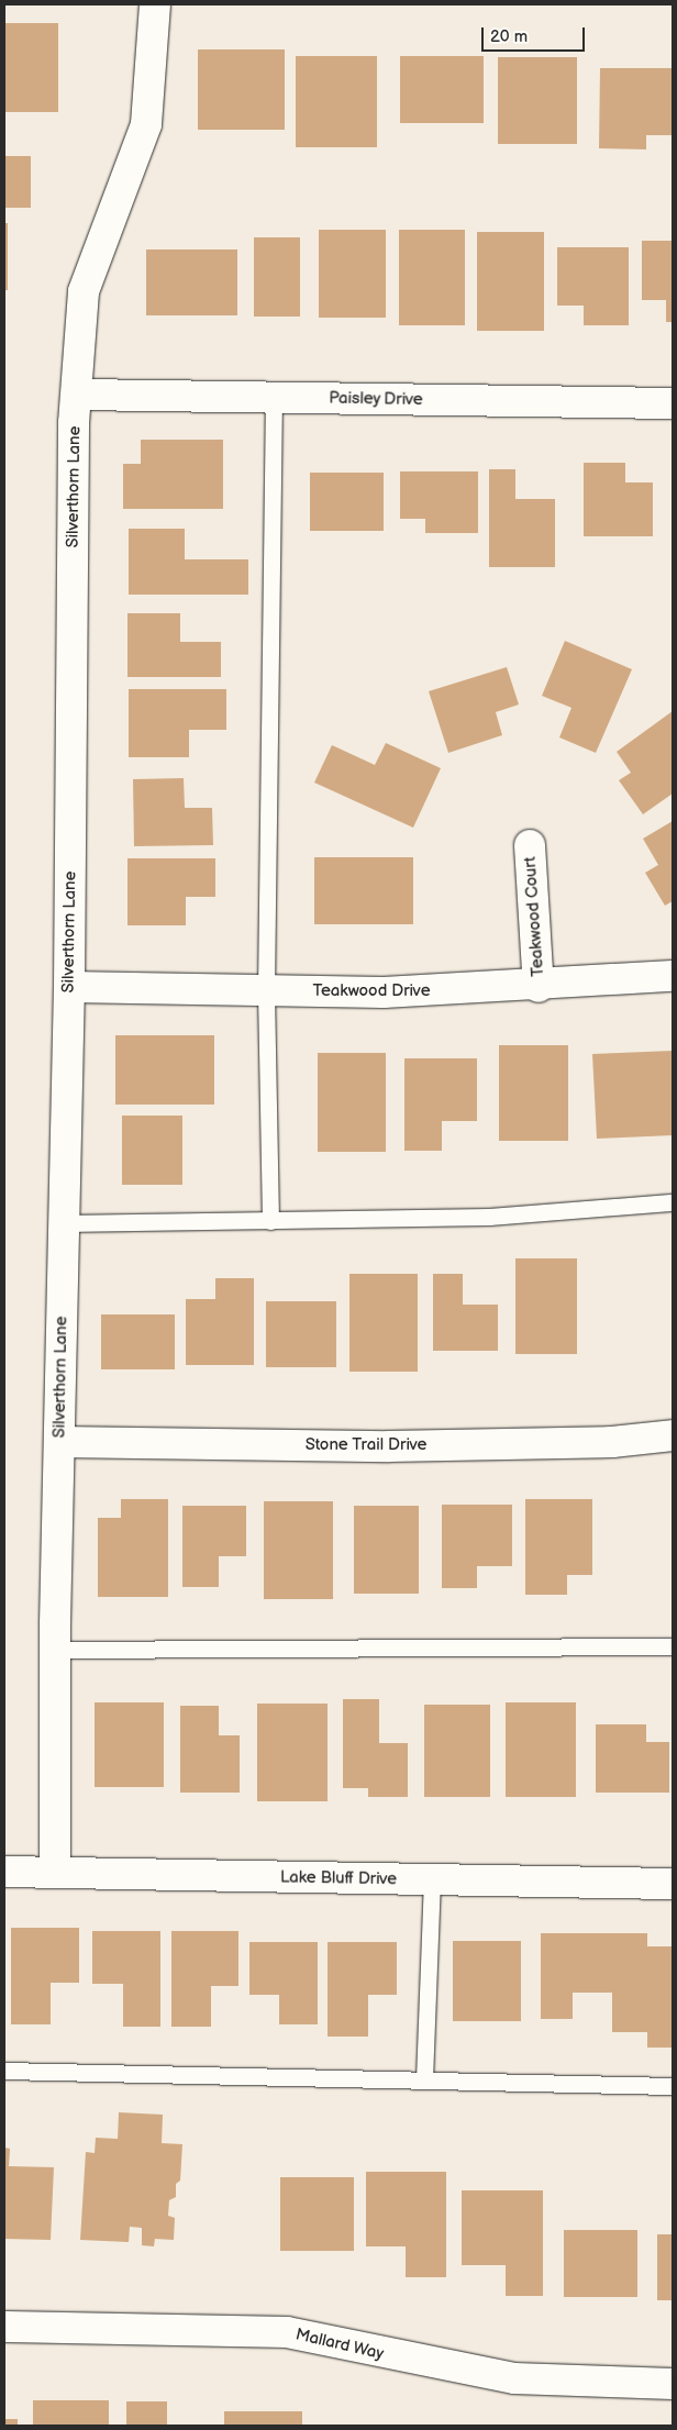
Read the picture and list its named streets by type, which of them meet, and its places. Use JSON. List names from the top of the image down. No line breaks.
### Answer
{"streets":{"street":["Paisley Drive","Silverthorn Lane","Teakwood Court","Teakwood Drive","Stone Trail Drive","Lake Bluff Drive","Mallard Way"]},"crossings":[["Paisley Drive","Silverthorn Lane"],["Silverthorn Lane","Teakwood Drive"],["Silverthorn Lane","Stone Trail Drive"],["Silverthorn Lane","Lake Bluff Drive"],["Teakwood Court","Teakwood Drive"]],"scale_bar":"20 m"}
